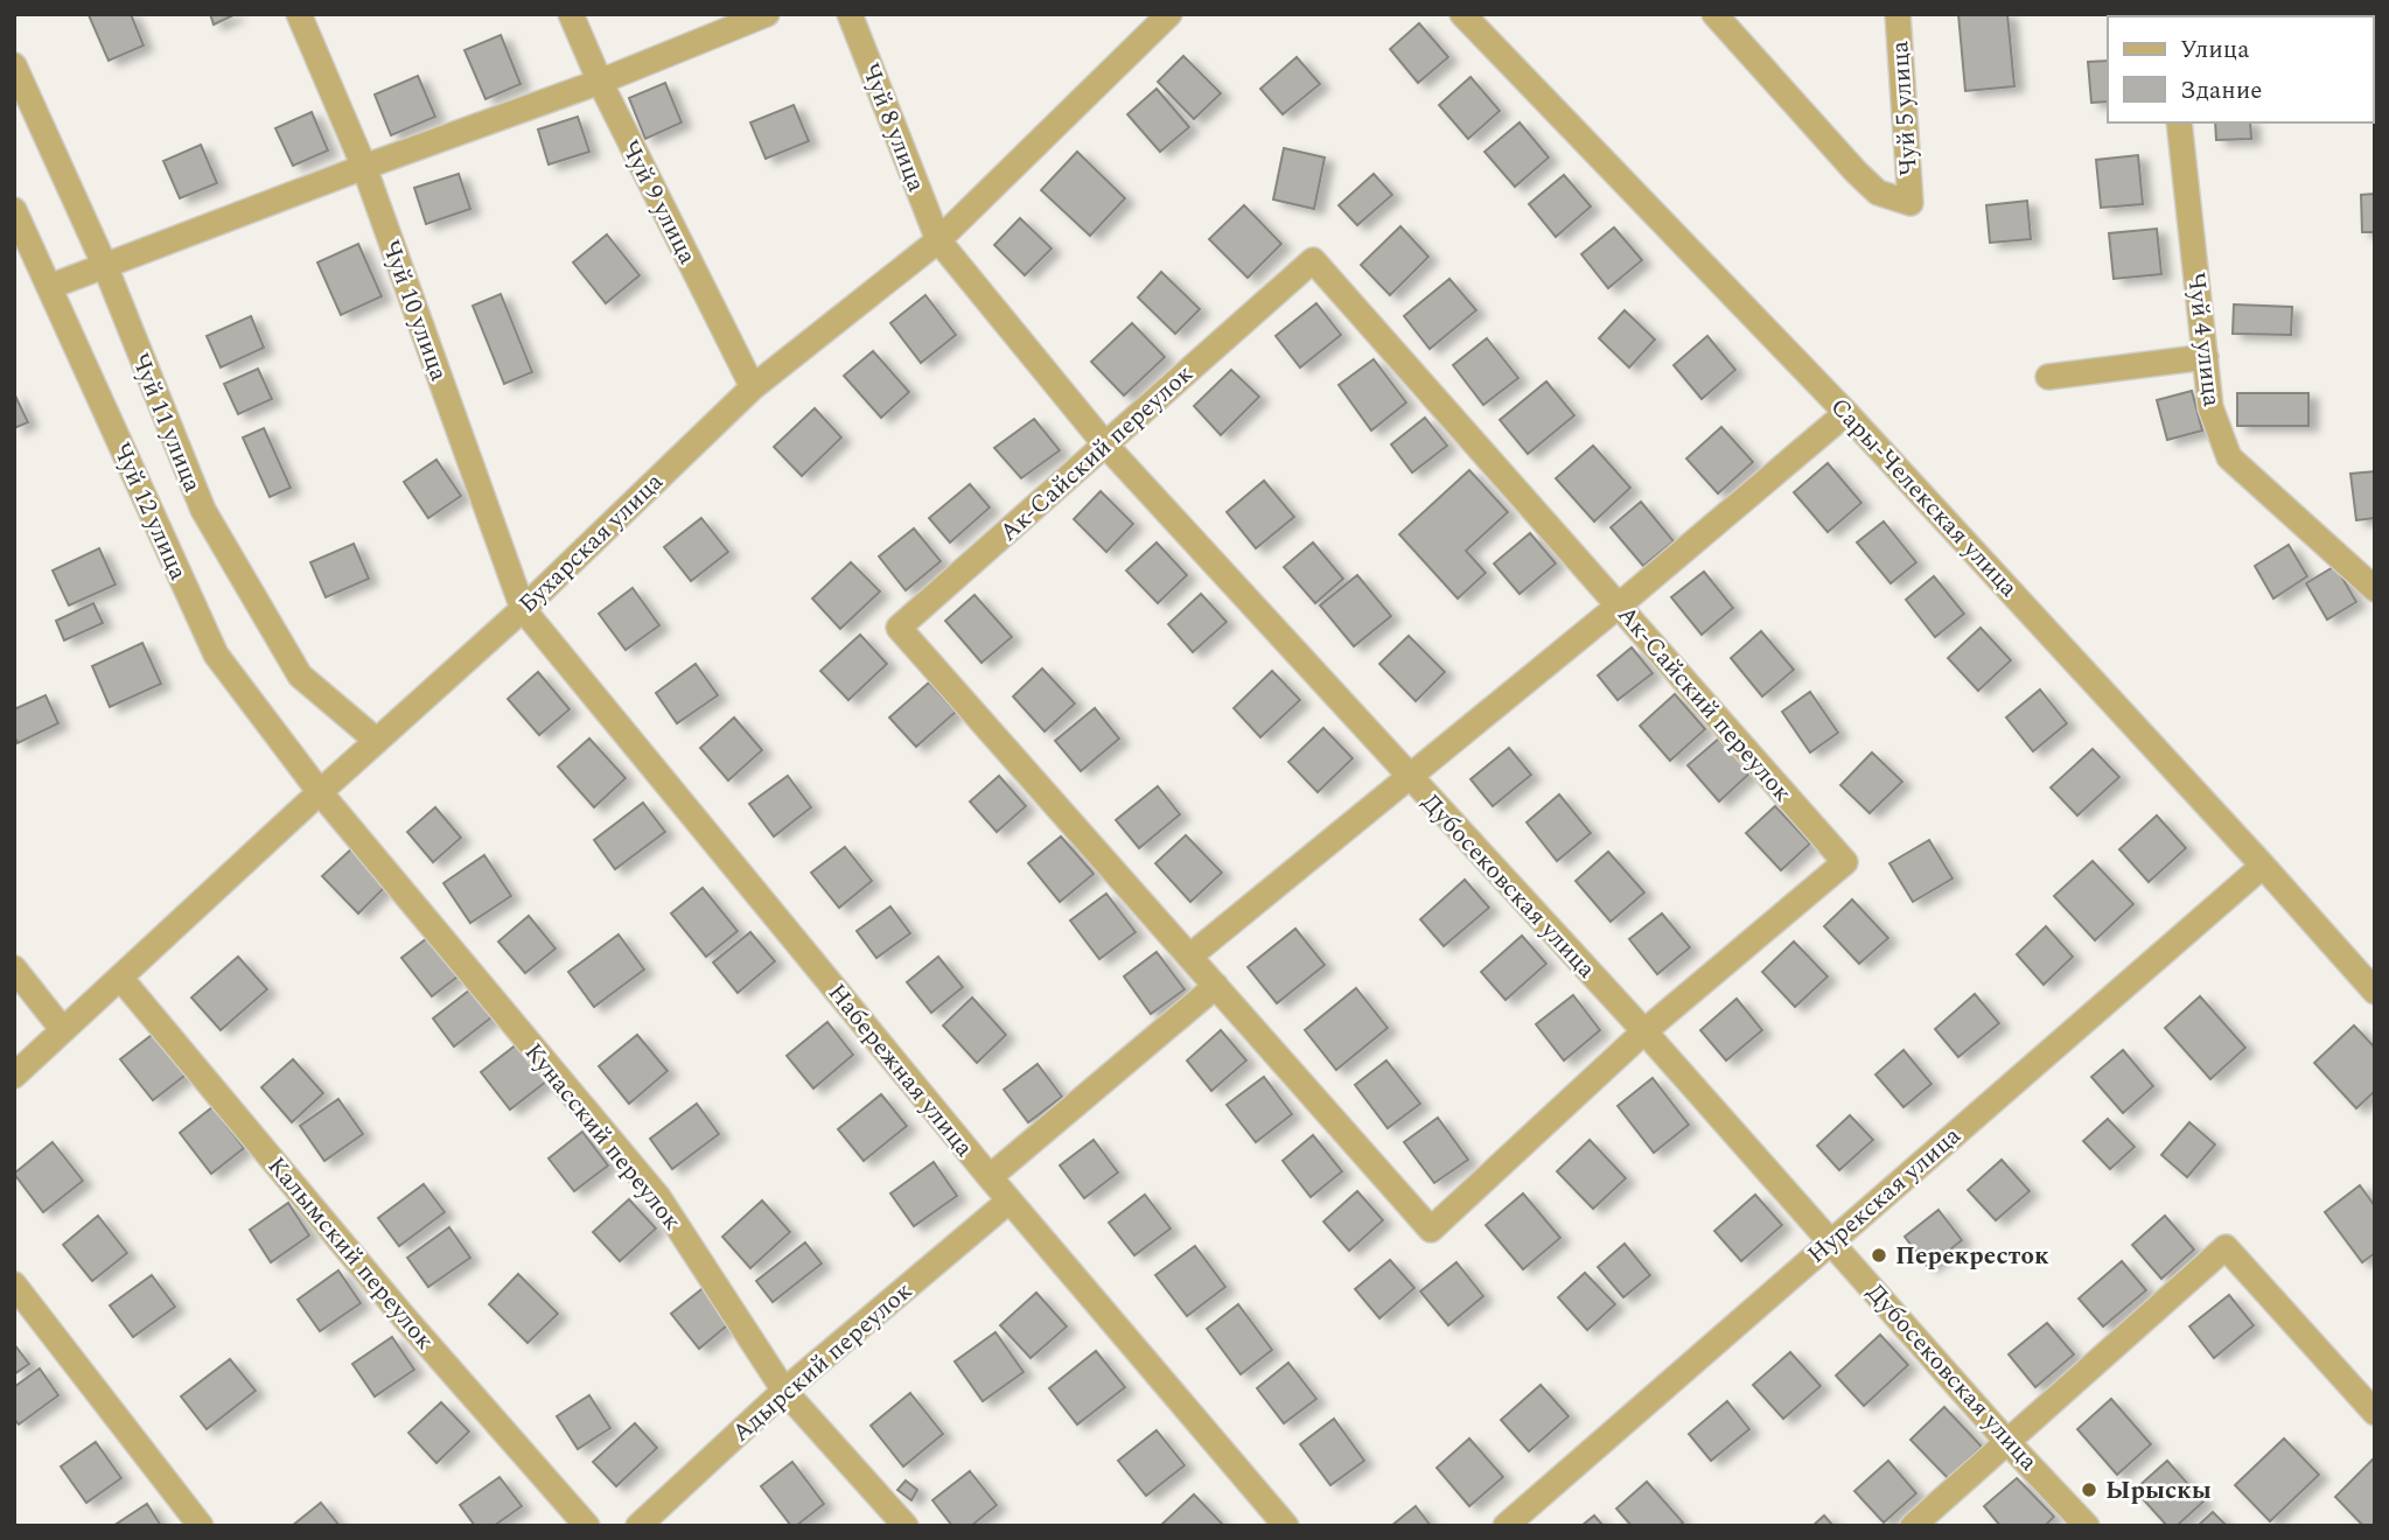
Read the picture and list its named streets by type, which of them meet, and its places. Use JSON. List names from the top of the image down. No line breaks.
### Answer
{"streets":{"street":["Чуй 5 улица","Чуй 8 улица","Чуй 9 улица","Чуй 10 улица","Чуй 4 улица","Чуй 11 улица","Ак-Сайский переулок","Сары-Челекская улица","Чуй 12 улица","Бухарская улица","Дубосековская улица","Набережная улица","Кунасский переулок","Нурекская улица","Калымский переулок","Адырский переулок"]},"crossings":[["Чуй 8 улица","Бухарская улица"],["Чуй 8 улица","Дубосековская улица"],["Чуй 9 улица","Бухарская улица"],["Чуй 10 улица","Бухарская улица"],["Чуй 10 улица","Набережная улица"],["Чуй 11 улица","Бухарская улица"],["Ак-Сайский переулок","Дубосековская улица"],["Сары-Челекская улица","Нурекская улица"],["Чуй 12 улица","Бухарская улица"],["Чуй 12 улица","Кунасский переулок"],["Бухарская улица","Дубосековская улица"],["Бухарская улица","Набережная улица"],["Бухарская улица","Кунасский переулок"],["Бухарская улица","Калымский переулок"],["Дубосековская улица","Нурекская улица"],["Набережная улица","Адырский переулок"],["Кунасский переулок","Адырский переулок"]],"places":["Перекресток","Ырыскы"],"legend":["Улица","Здание"]}
